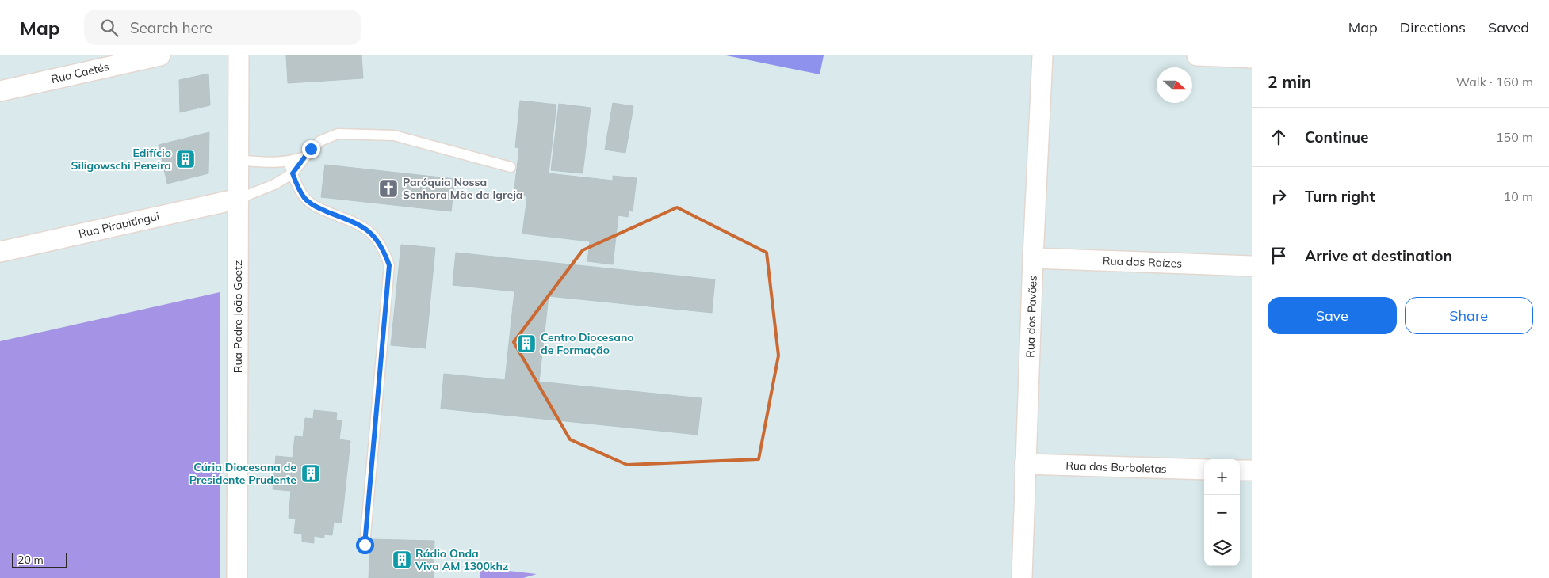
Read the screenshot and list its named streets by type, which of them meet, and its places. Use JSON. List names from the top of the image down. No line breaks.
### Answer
{"streets":{"street":["Rua Caetés","Rua Pirapitingui","Rua das Raízes","Rua Padre João Goetz","Rua dos Pavões","Rua das Borboletas"]},"crossings":[["Rua Pirapitingui","Rua Padre João Goetz"],["Rua das Raízes","Rua dos Pavões"],["Rua dos Pavões","Rua das Borboletas"]],"places":{"building":["Edifício Siligowschi Pereira","Centro Diocesano de Formação","Cúria Diocesana de Presidente Prudente","Rádio Onda Viva AM 1300khz"],"church":["Paróquia Nossa Senhora Mãe da Igreja"]},"scale_bar":"20 m","north":"right","page":{"header":"Map","search":"Search here","nav":["Map","Directions","Saved"],"heading":["2 min","Walk · 160 m"],"list":[["Continue","150 m"],["Turn right","10 m"],"Arrive at destination"],"buttons":["Save","Share"],"map_buttons":["+","−"],"scale":"20 m"}}
